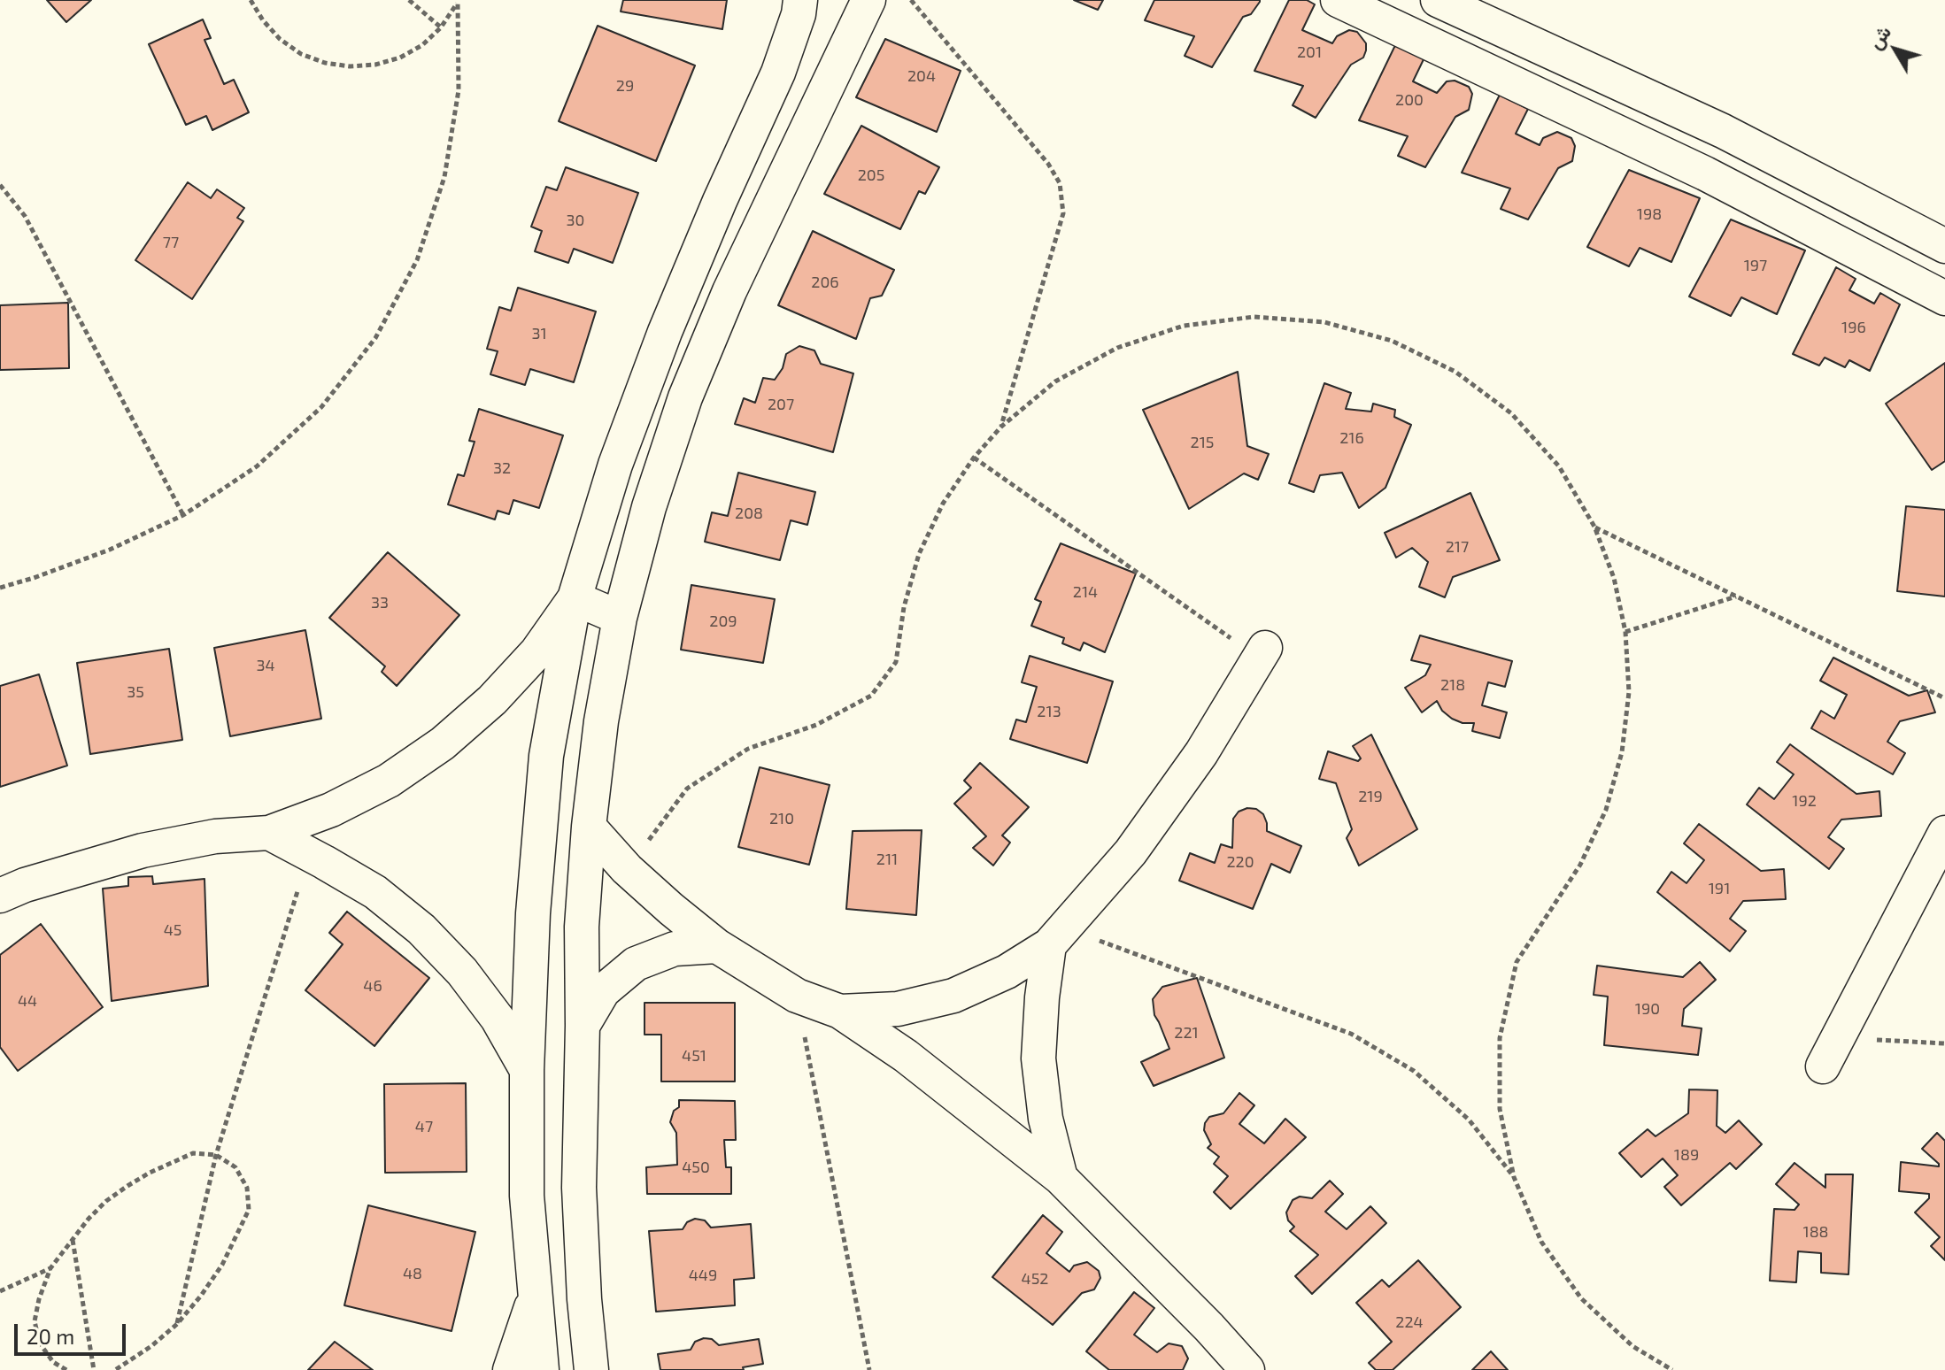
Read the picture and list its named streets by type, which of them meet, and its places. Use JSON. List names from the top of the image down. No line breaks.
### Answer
{"house_numbers":["201","204","29","200","205","198","30","77","197","206","196","31","207","216","215","32","208","217","214","33","209","34","218","35","213","219","192","210","211","220","191","45","46","44","190","221","451","47","189","450","188","48","449","452","224"],"scale_bar":"20 m","north":"top left"}
